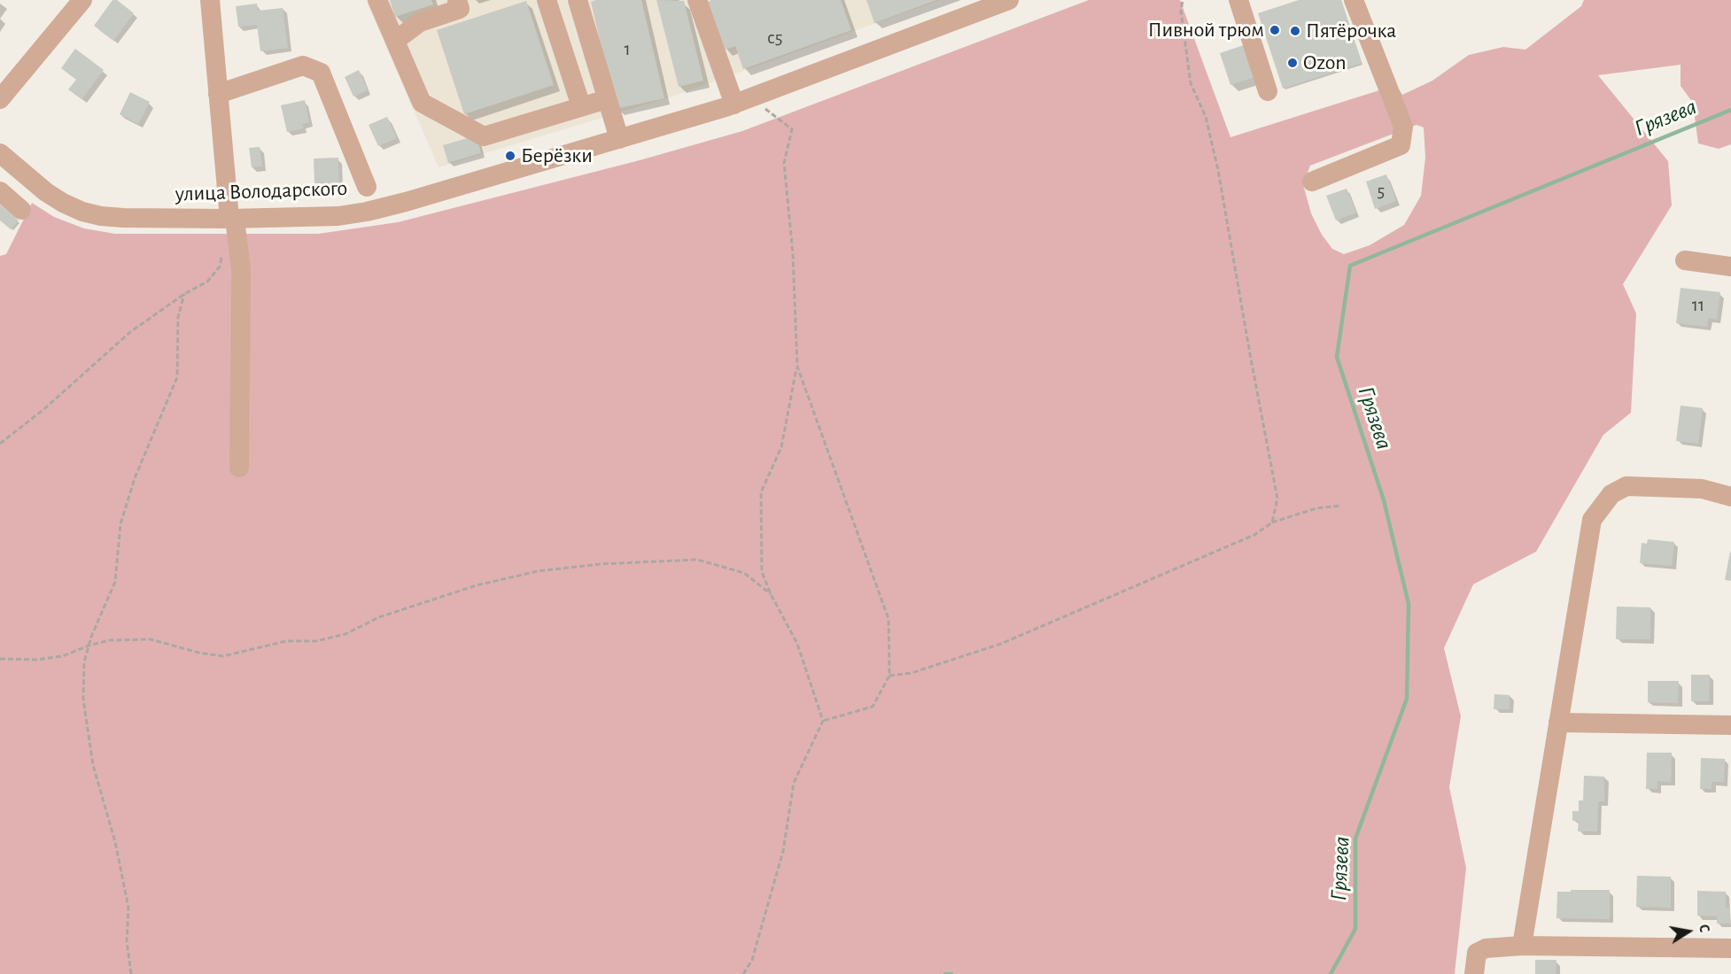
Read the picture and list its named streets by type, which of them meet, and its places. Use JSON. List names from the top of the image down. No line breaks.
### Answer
{"streets":{"street":["улица Володарского"]},"water":["Грязева"],"places":["Пивной трюм","Пятёрочка","Ozon","Берёзки"],"house_numbers":["с5","1","5","11"],"north":"right"}
